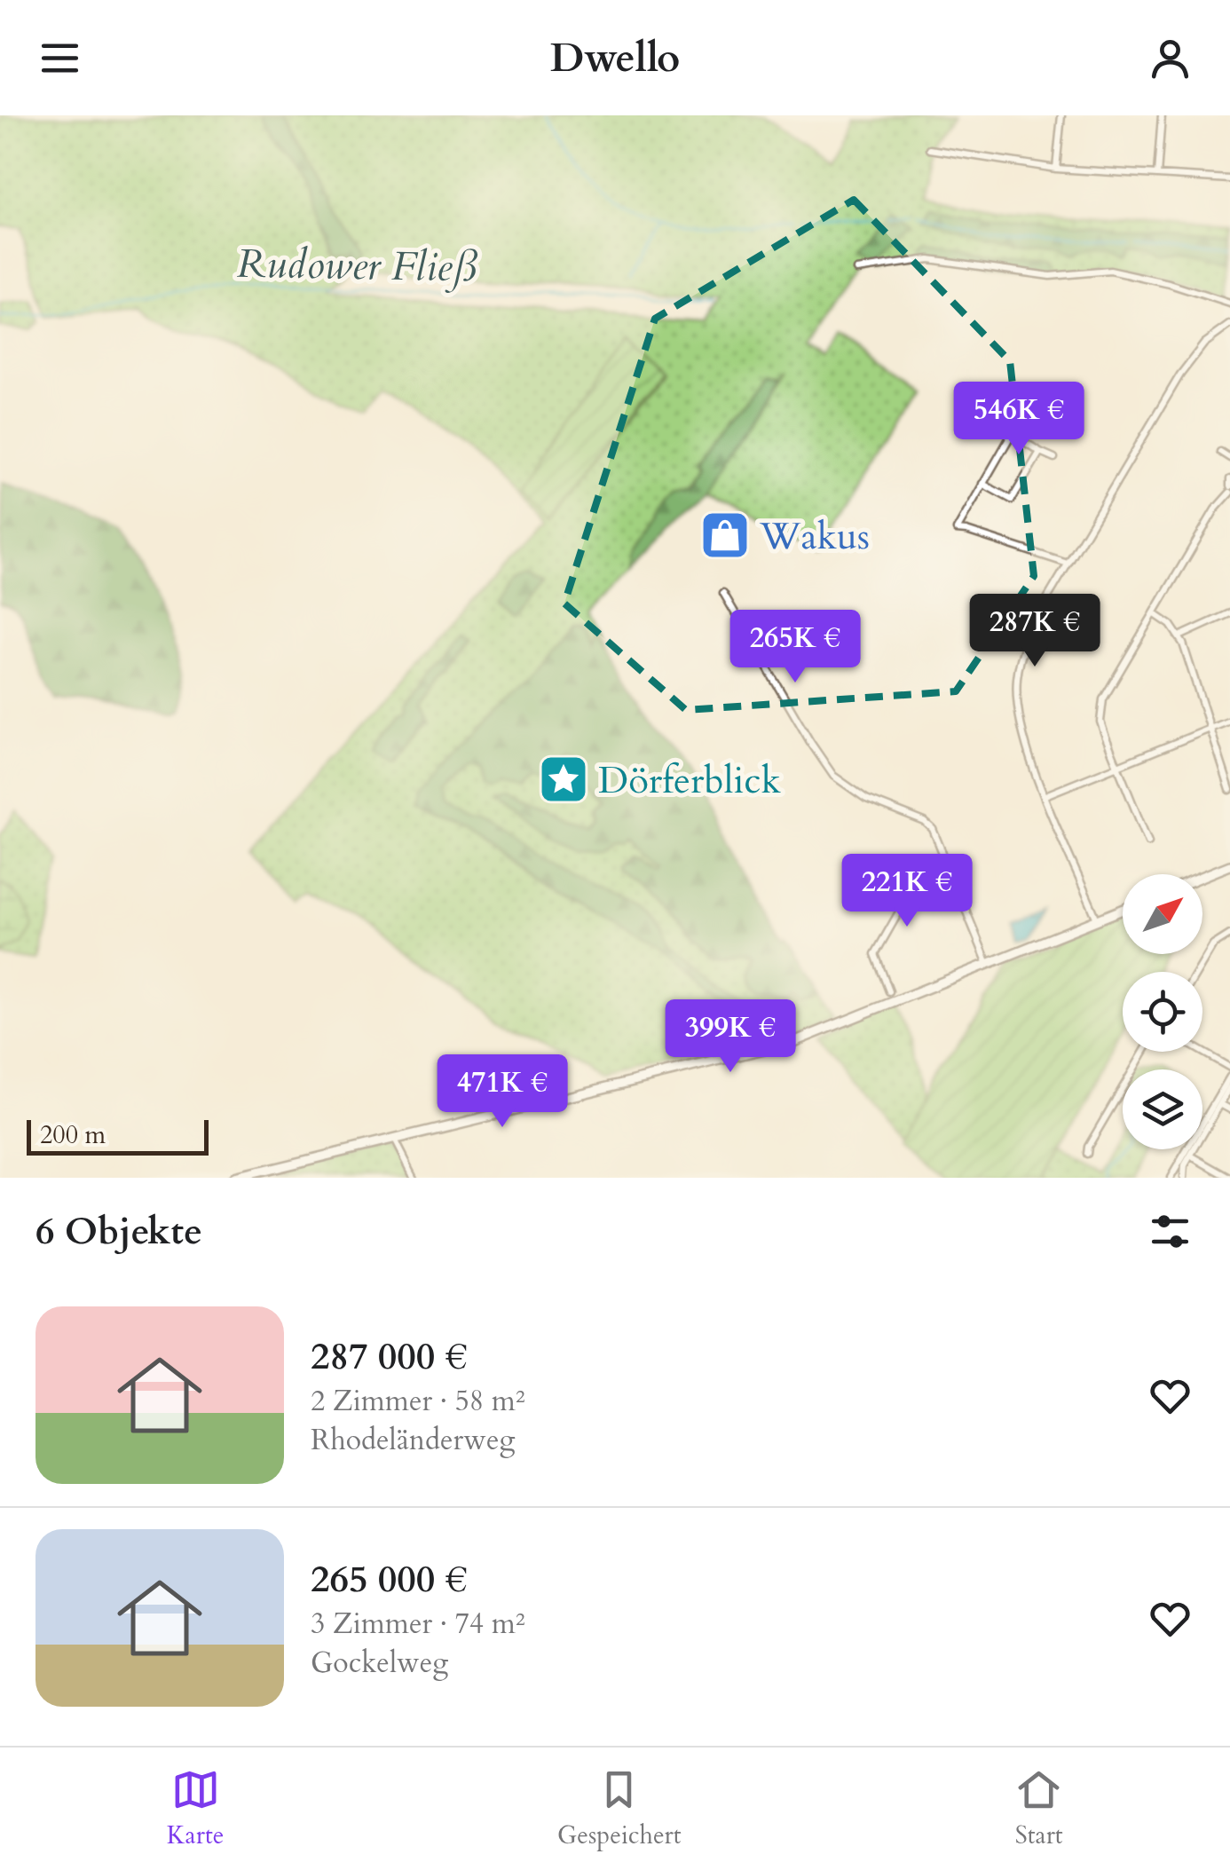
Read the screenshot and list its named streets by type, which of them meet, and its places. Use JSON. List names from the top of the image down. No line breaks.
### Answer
{"water":["Rudower Fließ"],"places":{"shop":["Wakus"],"place":["Dörferblick"]},"scale_bar":"200 m","north":"top right","page":{"header":"Dwello","price":["546K €","287K €","265K €","221K €","399K €","471K €"],"scale":"200 m","heading":"6 Objekte","list":[{"name":"287 000 €","note":"2 Zimmer · 58 m² · Rhodeländerweg"},{"name":"265 000 €","note":"3 Zimmer · 74 m² · Gockelweg"}],"tabs":["Karte","Gespeichert","Start"]}}
